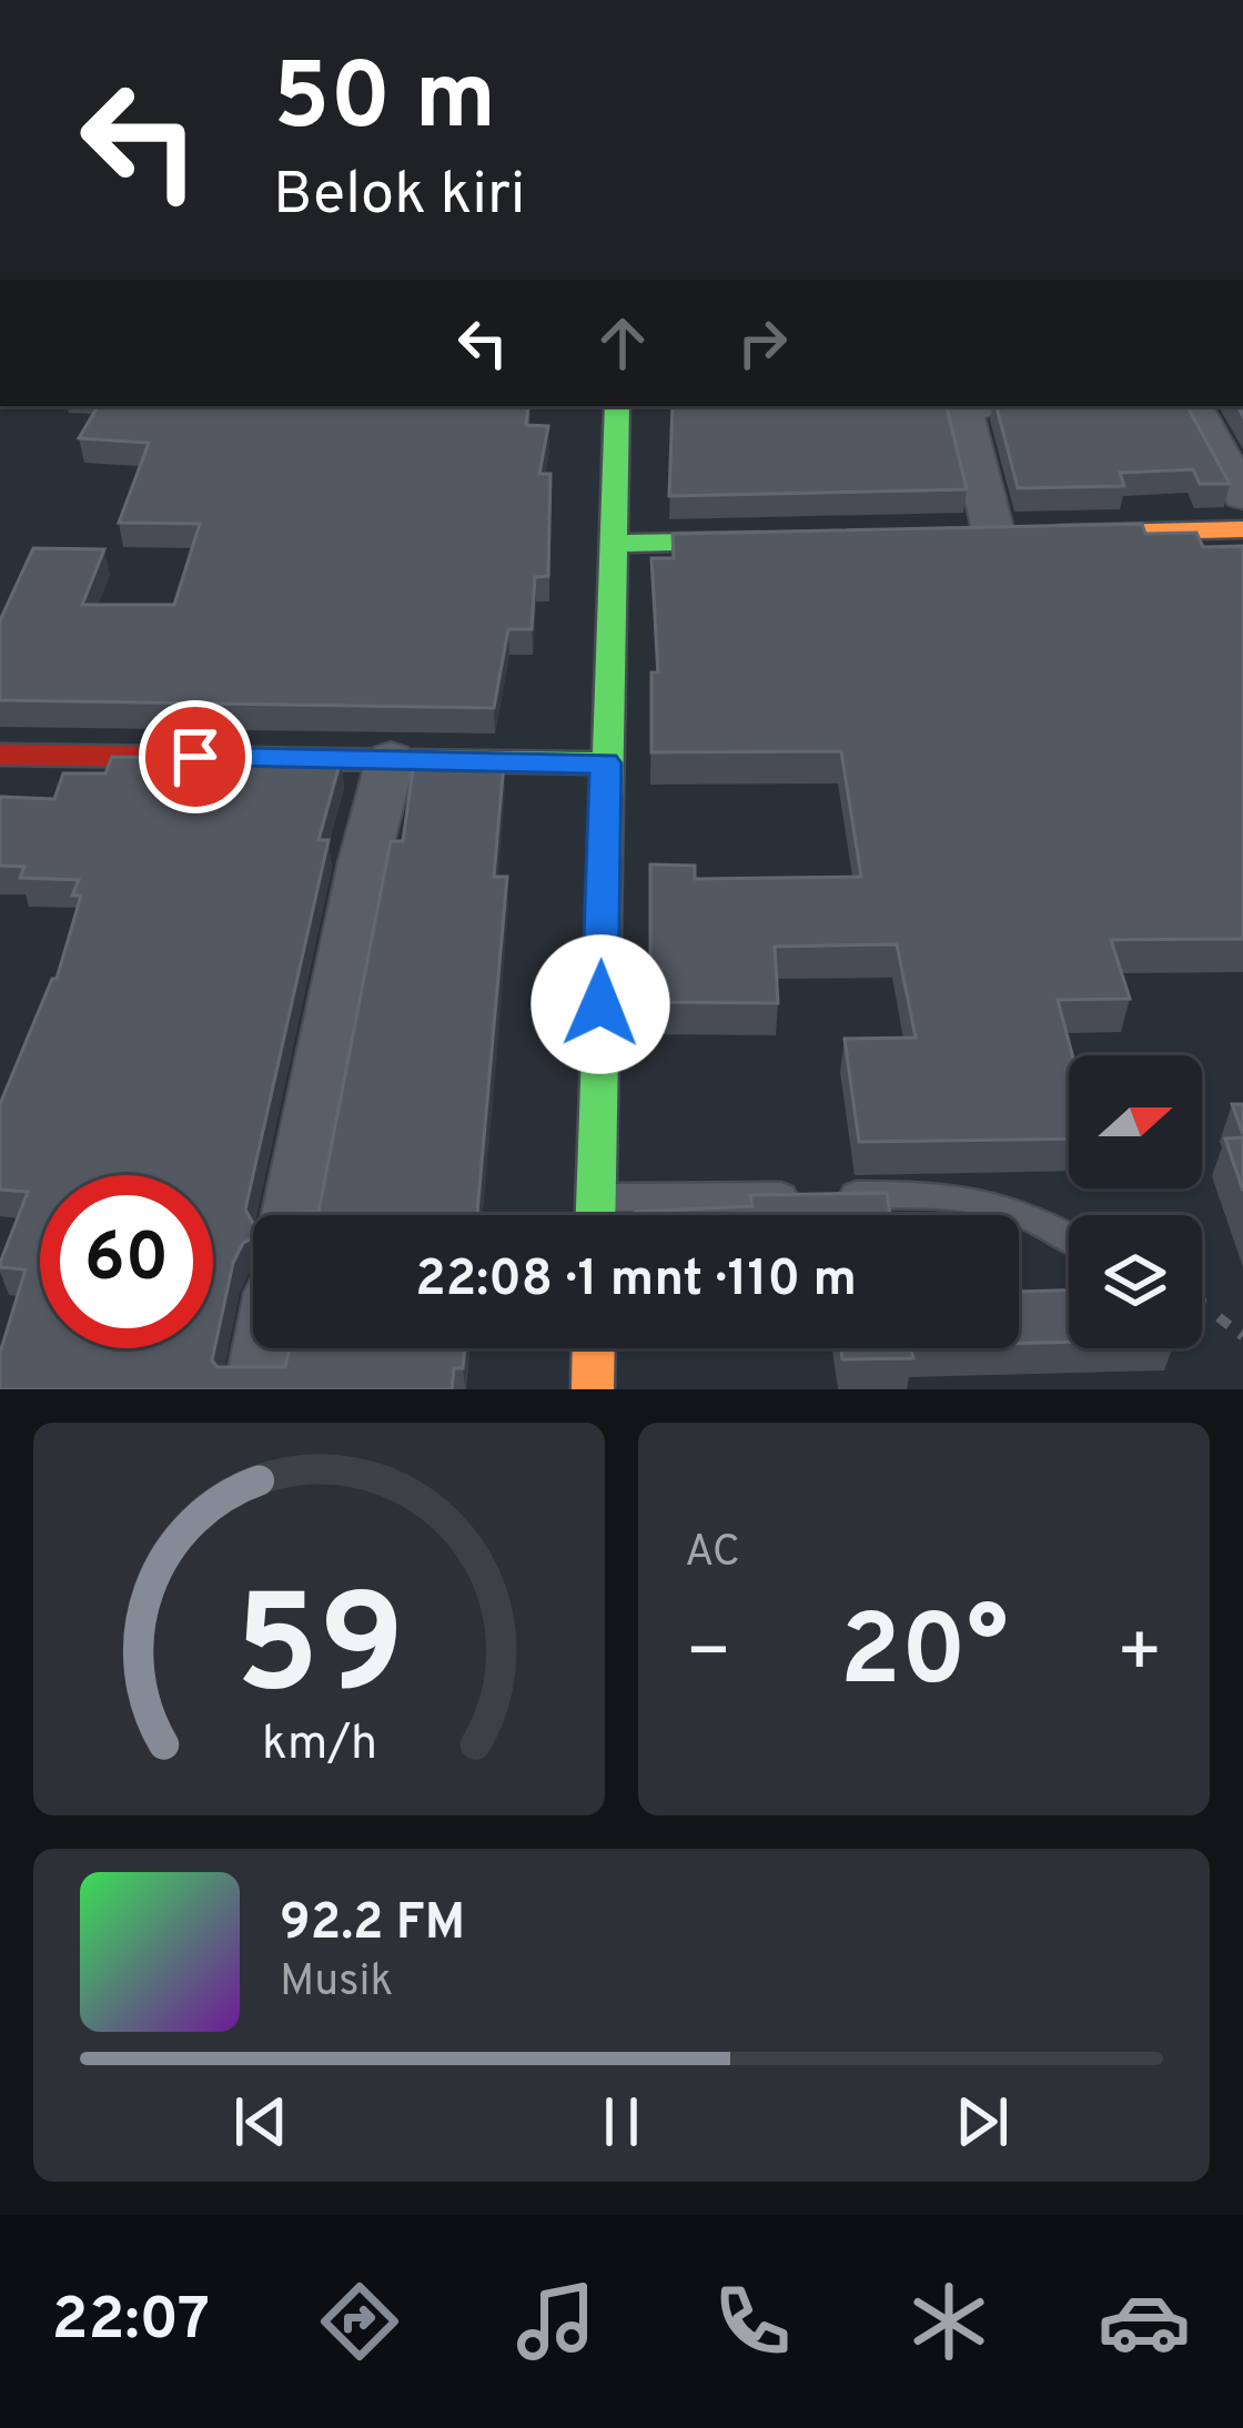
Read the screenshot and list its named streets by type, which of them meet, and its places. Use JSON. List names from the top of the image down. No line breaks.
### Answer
{"north":"right","page":{"turn":["50 m","Belok kiri"],"limit":"60","trip":"22:08 · 1 mnt · 110 m","tile":"AC","heat":["−","20°","+"],"song":["92.2 FM","Musik"],"tabs":"22:07","gauge":["59","km/h"]}}
